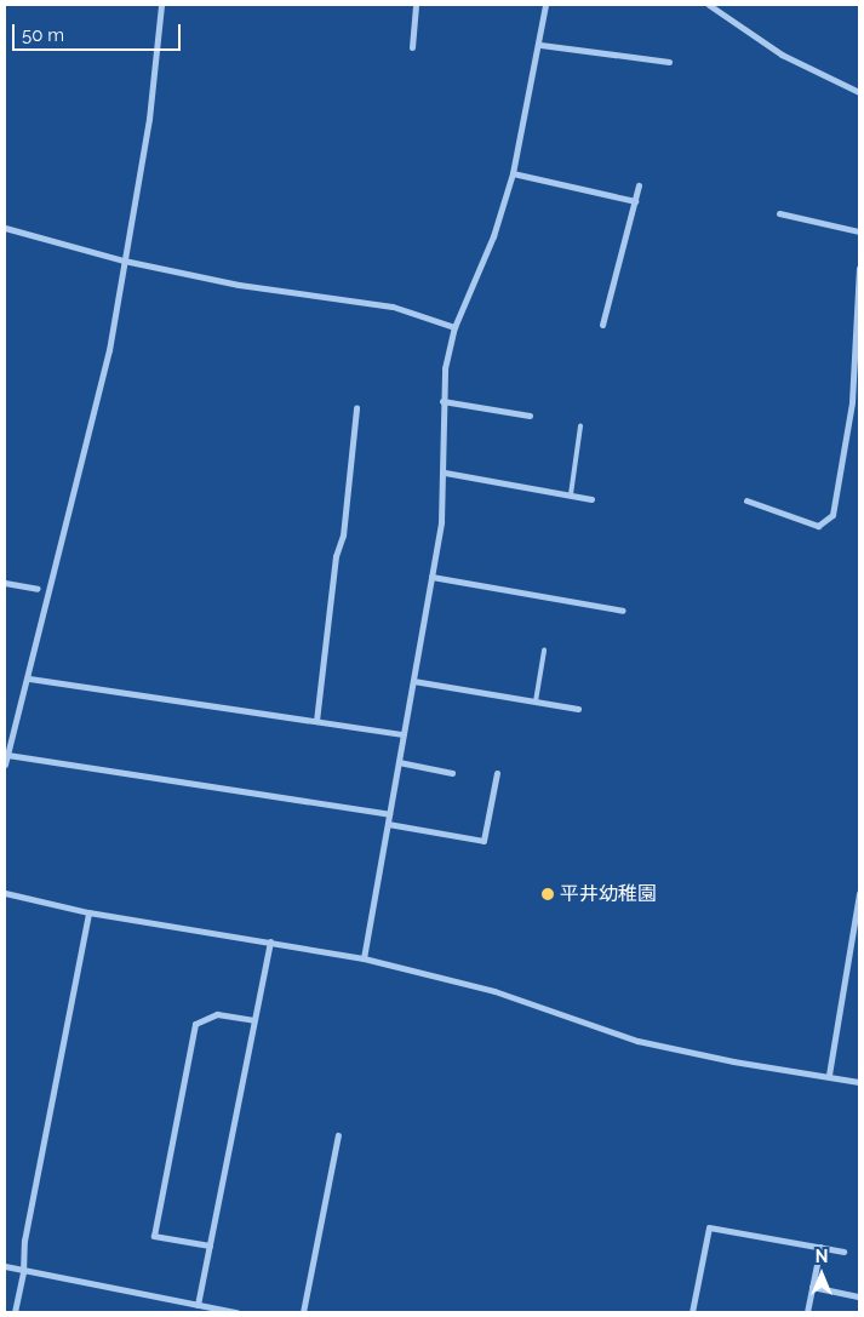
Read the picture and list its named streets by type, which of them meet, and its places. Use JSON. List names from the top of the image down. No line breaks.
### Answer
{"places":["平井幼稚園"],"scale_bar":"50 m","north":"top"}
